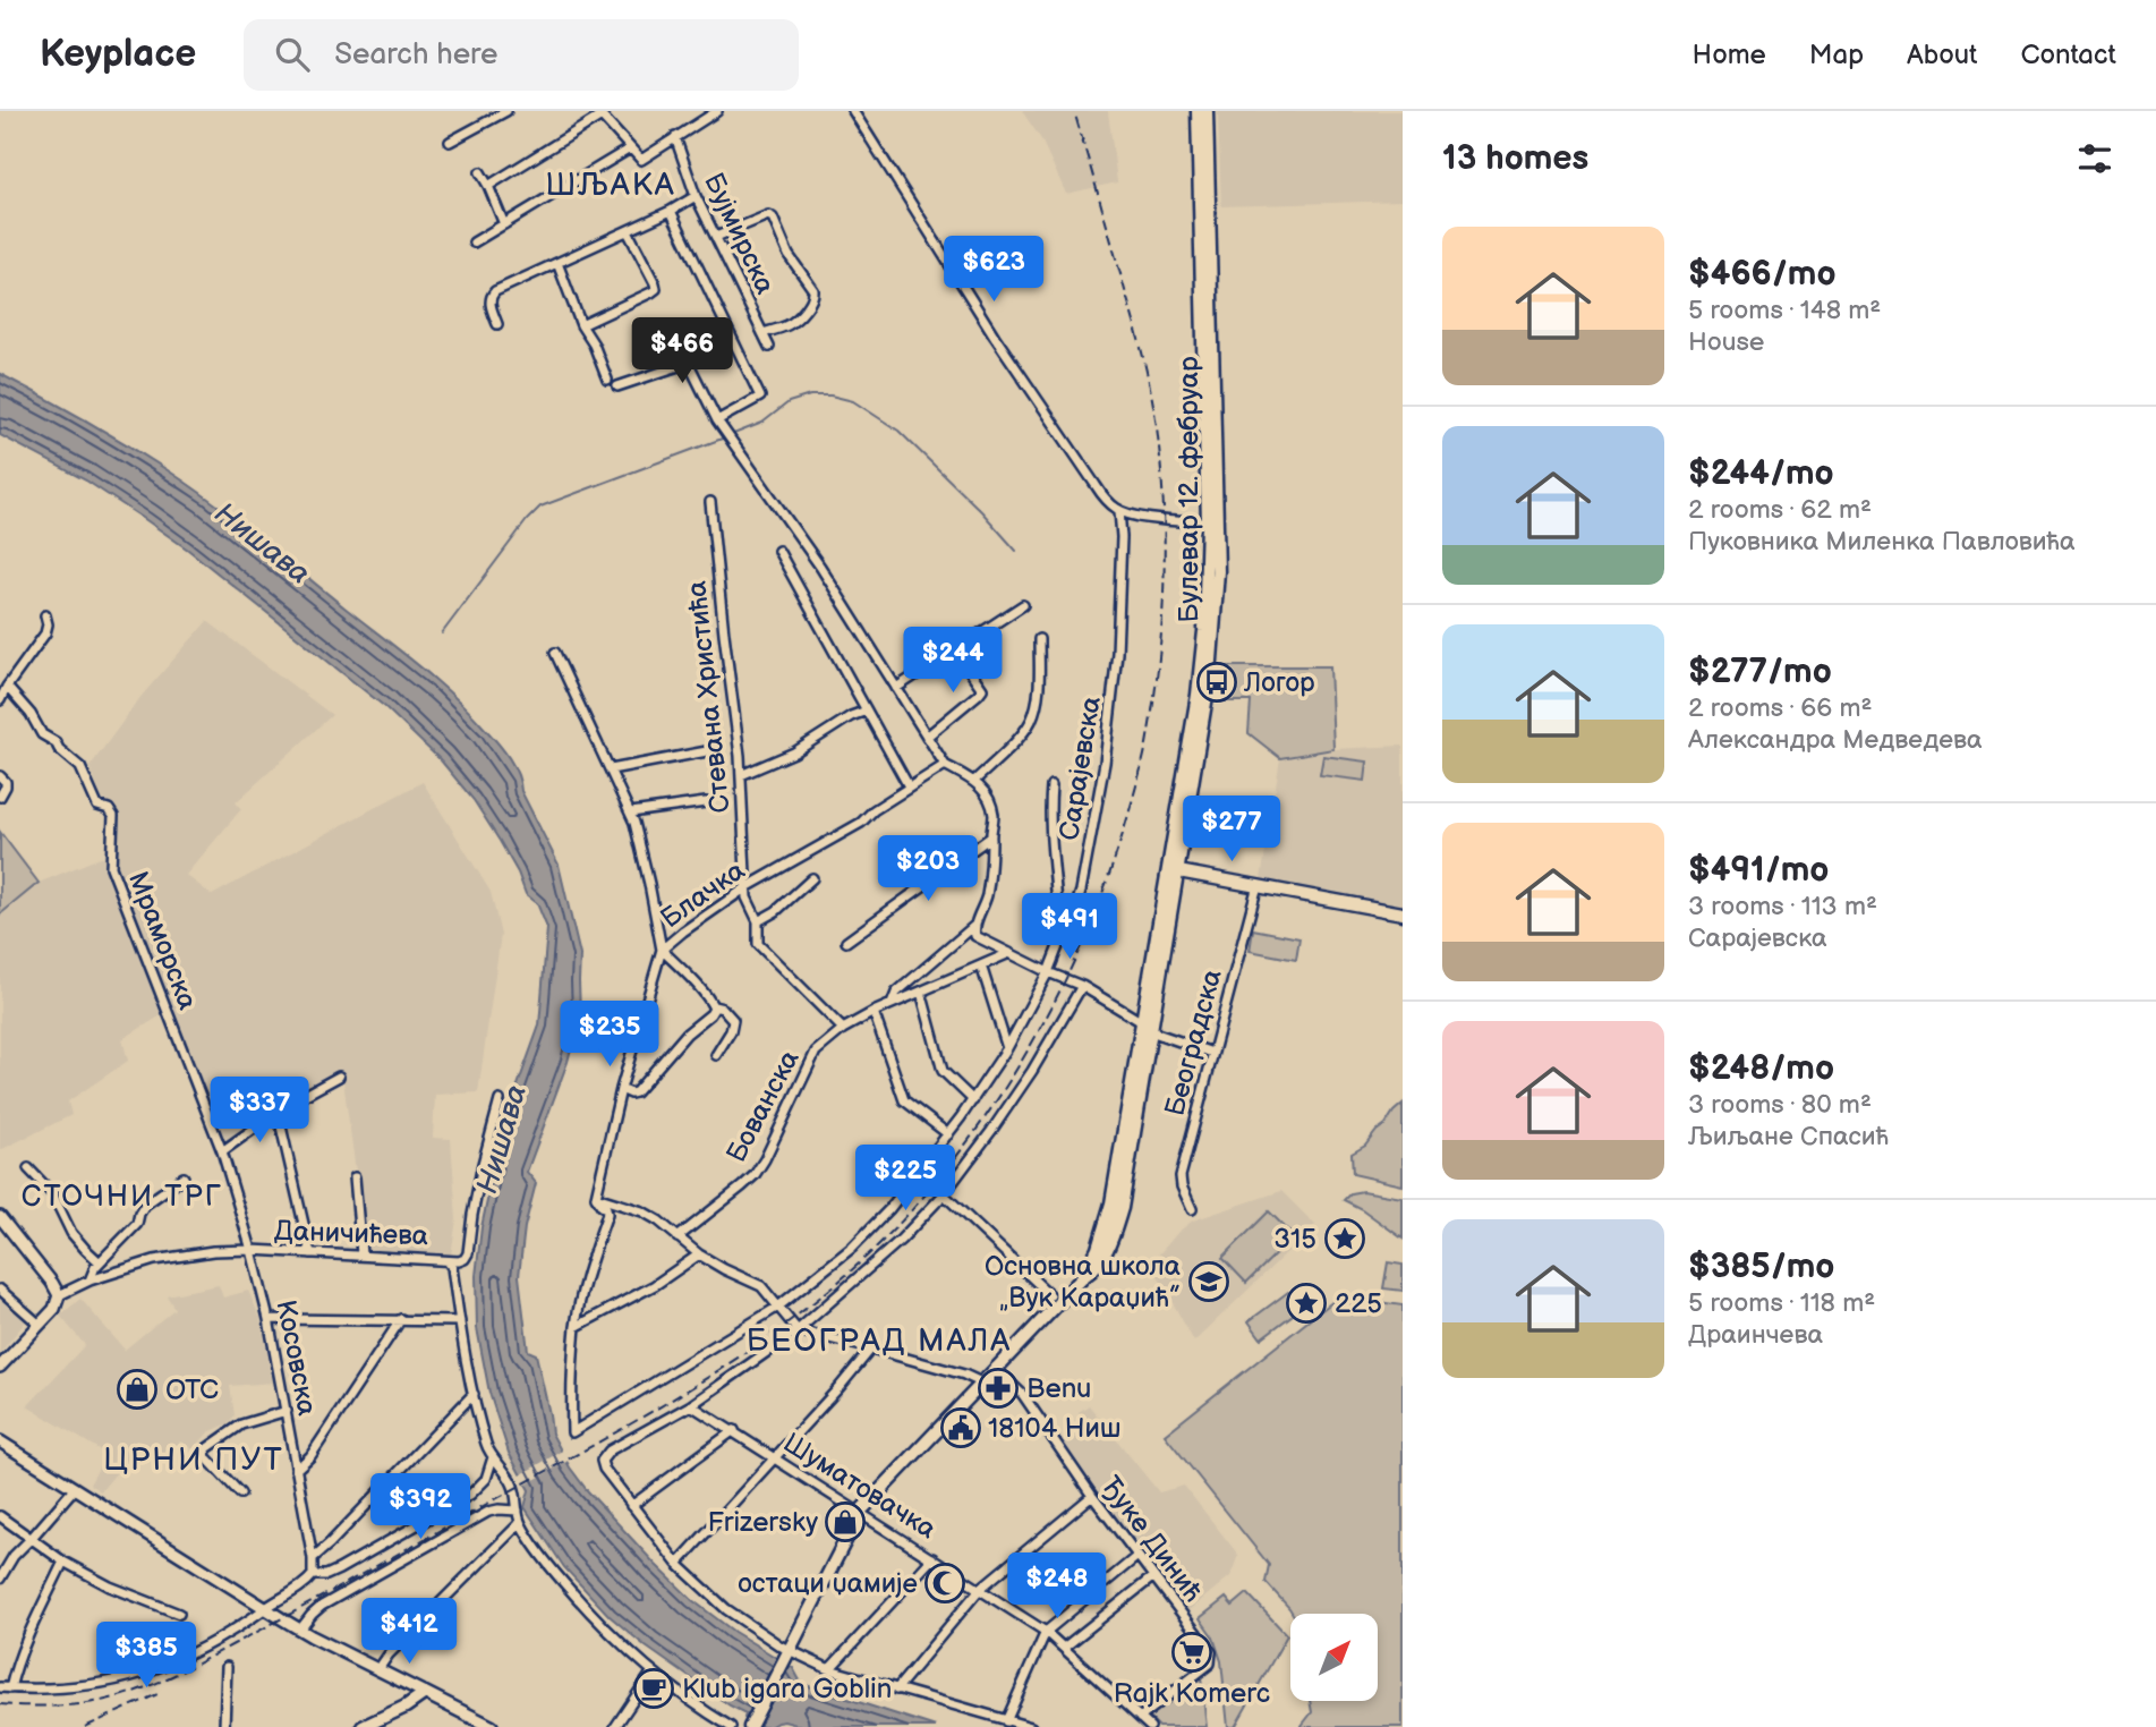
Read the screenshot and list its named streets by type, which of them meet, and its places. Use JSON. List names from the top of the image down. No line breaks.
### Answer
{"streets":{"main road":["Булевар 12. фебруар"],"street":["Бујмирска","Стевана Христића","Сарајевска","Блачка","Мраморска","Београдска","Бованска","Даничићева","Косовска","Шуматовачка","Ђуке Динић"]},"crossings":[["Булевар 12. фебруар","Шуматовачка"],["Булевар 12. фебруар","Ђуке Динић"],["Стевана Христића","Блачка"],["Стевана Христића","Бованска"],["Мраморска","Косовска"],["Даничићева","Косовска"],["Шуматовачка","Ђуке Динић"]],"districts":["ШЉАКА","СТОЧНИ ТРГ","БЕОГРАД МАЛА","ЦРНИ ПУТ"],"water":["Нишава"],"places":{"bus stop":["Логор"],"place":["315","225"],"school or university":["Основна школа „Вук Караџић”"],"pharmacy":["Benu"],"shop":["OTC","Frizersky"],"public building":["18104 Ниш"],"mosque":["остаци џамије"],"supermarket":["Rajk Komerc"],"cafe":["Klub igara Goblin"]},"north":"top right","page":{"header":"Keyplace","search":"Search here","nav":["Home","Map","About","Contact"],"heading":"13 homes","list":[{"name":"$466/mo","note":"5 rooms · 148 m² · House"},{"name":"$244/mo","note":"2 rooms · 62 m² · Пуковника Миленка Павловића"},{"name":"$277/mo","note":"2 rooms · 66 m² · Александра Медведева"},{"name":"$491/mo","note":"3 rooms · 113 m² · Сарајевска"},{"name":"$248/mo","note":"3 rooms · 80 m² · Љиљане Спасић"},{"name":"$385/mo","note":"5 rooms · 118 m² · Драинчева"}],"price":["$623","$466","$244","$277","$203","$491","$235","$337","$225","$392","$248","$412","$385"]}}
